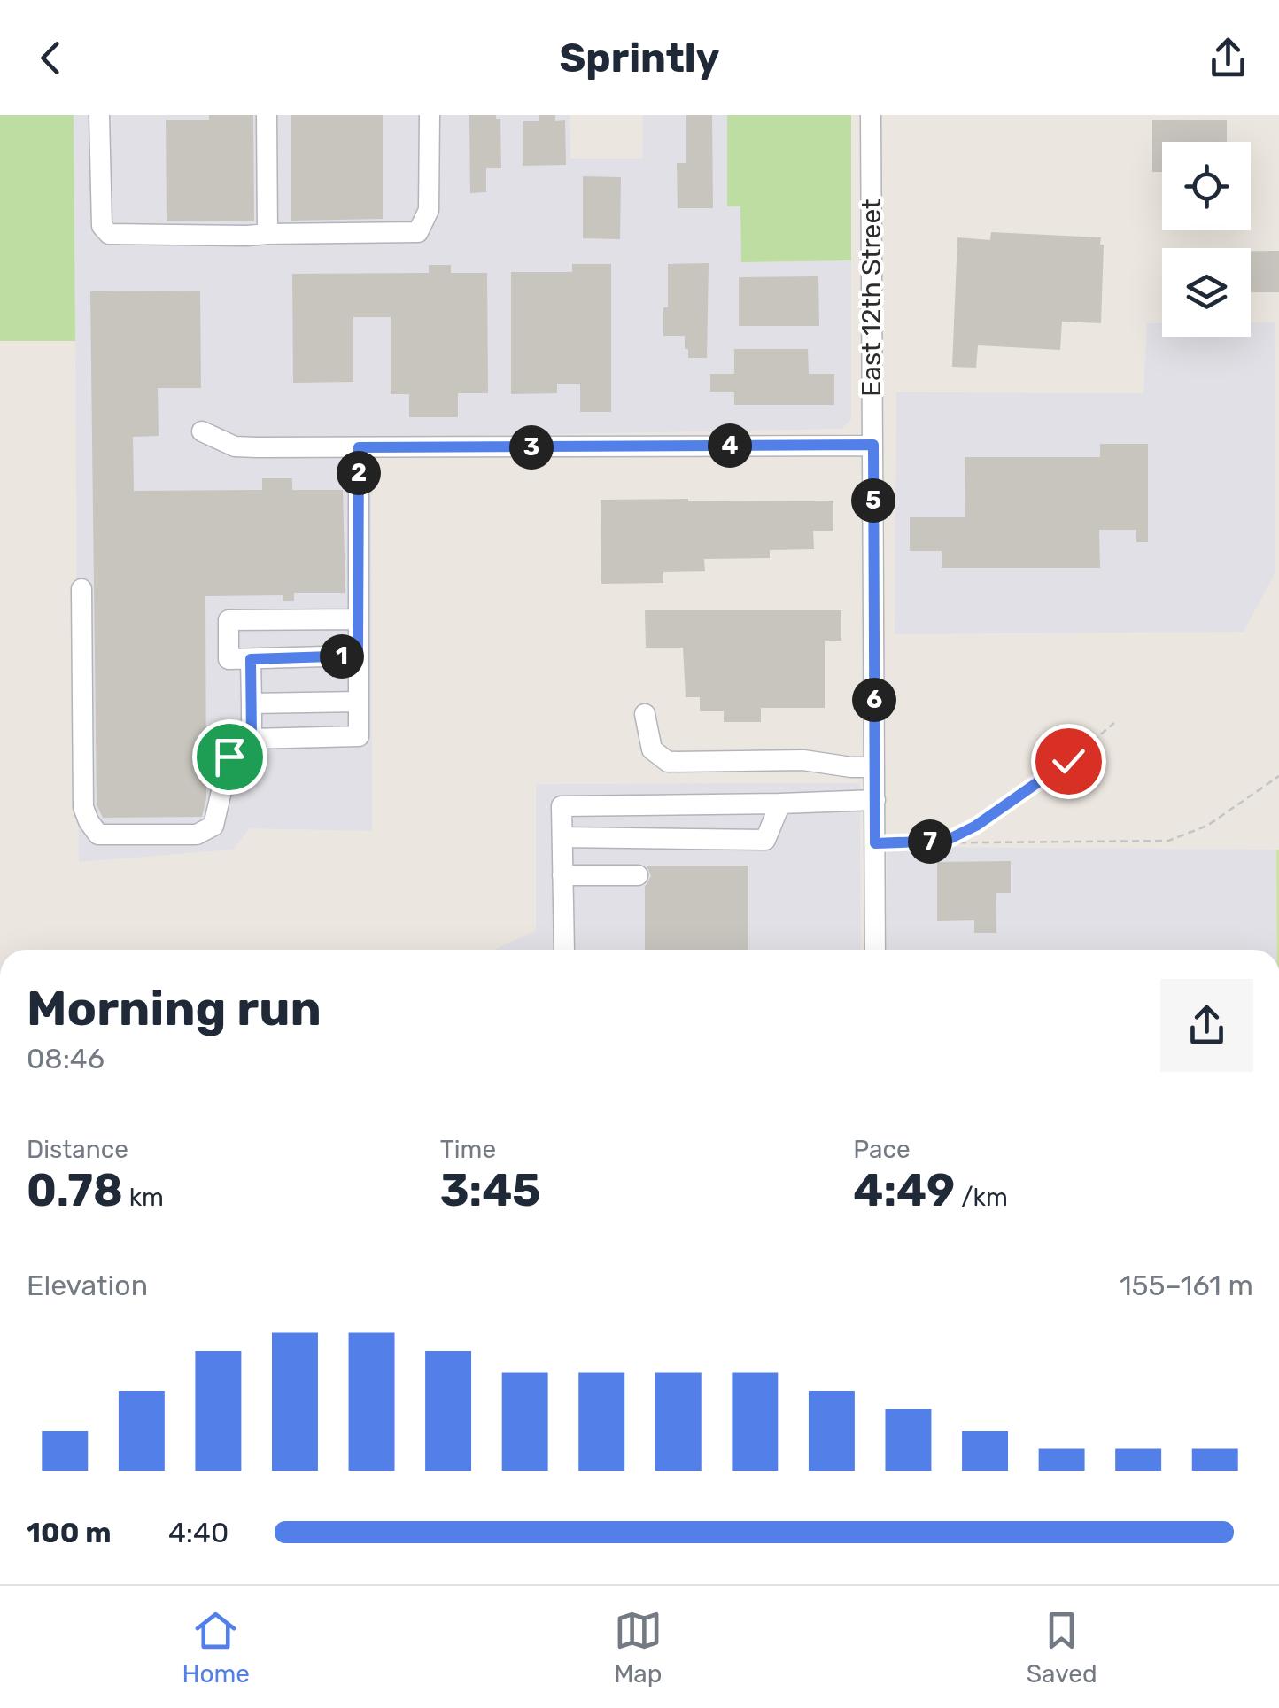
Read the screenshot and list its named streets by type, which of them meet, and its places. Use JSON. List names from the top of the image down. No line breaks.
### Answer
{"streets":{"street":["East 12th Street"]},"page":{"header":"Sprintly","pins":["4","3","2","5","1","6","7"],"heading":["Morning run","08:46"],"stats":[["Distance","0.78 km"],["Time","3:45"],["Pace","4:49 /km"]],"chart":["Elevation","155–161 m"],"list":[{"name":"100 m","note":"4:40"}],"tabs":["Home","Map","Saved"]}}
